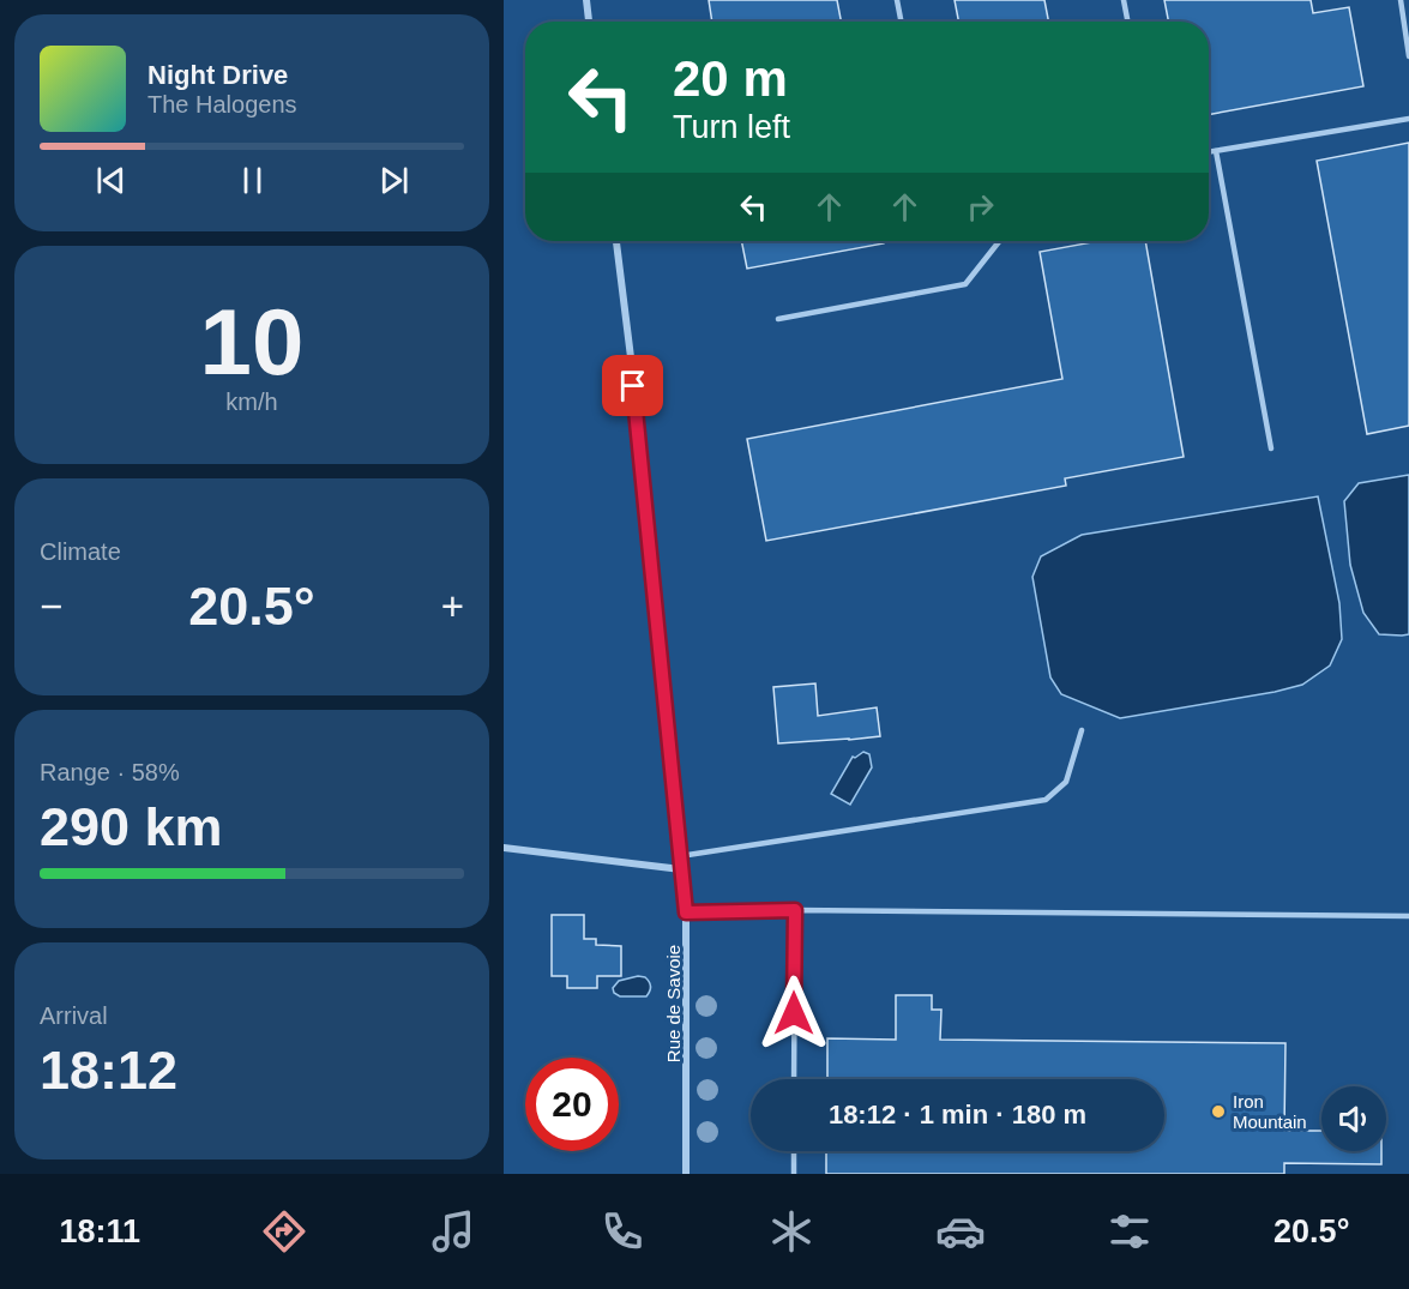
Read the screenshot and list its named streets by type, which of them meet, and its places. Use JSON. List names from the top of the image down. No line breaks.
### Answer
{"streets":{"street":["Rue de Savoie"]},"places":["Iron Mountain"],"page":{"turn":["20 m","Turn left"],"song":["Night Drive","The Halogens"],"tile":[["10","km/h"],"Climate",["Range · 58%","290 km"],["Arrival","18:12"]],"heat":["−","20.5°","+"],"limit":"20","trip":"18:12 · 1 min · 180 m","tabs":["18:11","20.5°"]}}
